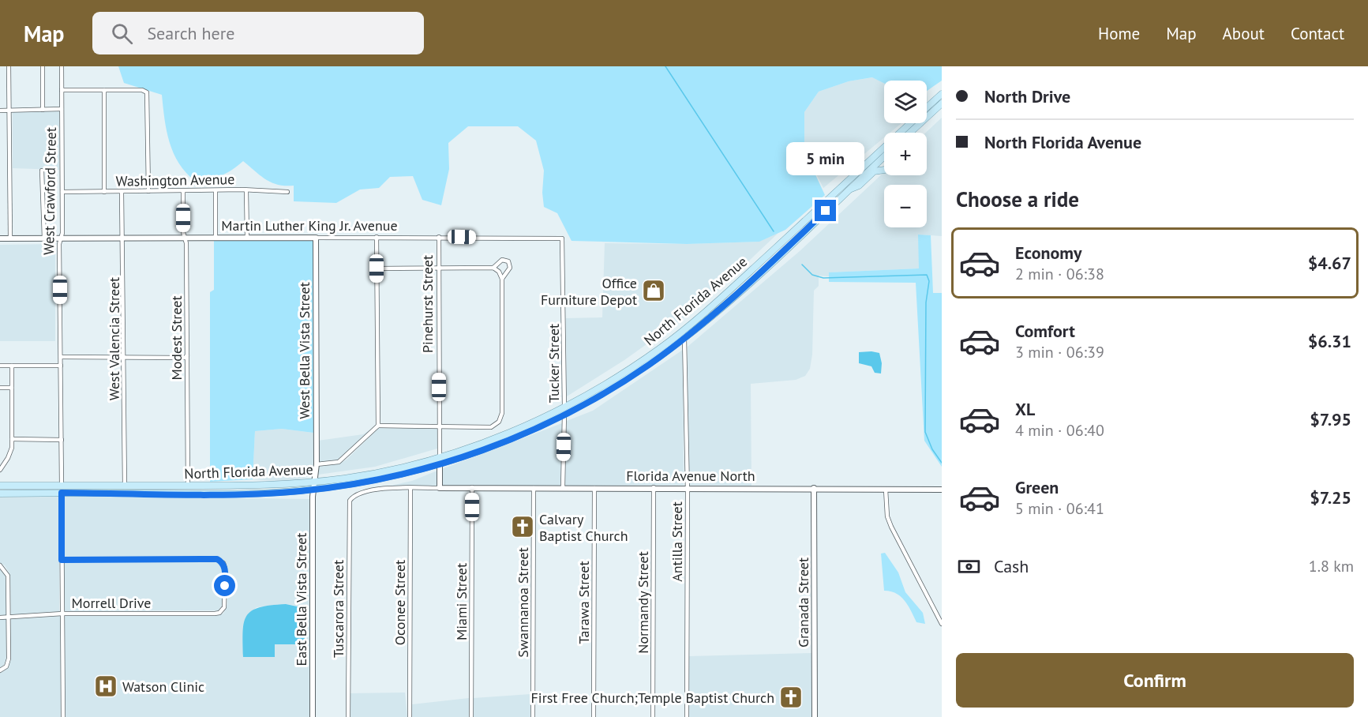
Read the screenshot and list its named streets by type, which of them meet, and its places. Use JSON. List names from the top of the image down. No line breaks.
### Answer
{"streets":{"main road":["North Florida Avenue"],"street":["Washington Avenue","West Crawford Street","Martin Luther King Jr. Avenue","Pinehurst Street","Modest Street","West Valencia Street","West Bella Vista Street","Tucker Street","Florida Avenue North","Antilla Street","East Bella Vista Street","Miami Street","Morrell Drive","Oconee Street","Swannanoa Street","Tarawa Street","Normandy Street","Granada Street","Tuscarora Street"]},"crossings":[["Washington Avenue","West Crawford Street"],["Washington Avenue","Modest Street"],["Washington Avenue","West Valencia Street"],["West Crawford Street","Martin Luther King Jr. Avenue"],["West Crawford Street","North Florida Avenue"],["West Crawford Street","Morrell Drive"],["Martin Luther King Jr. Avenue","Pinehurst Street"],["Martin Luther King Jr. Avenue","Modest Street"],["Martin Luther King Jr. Avenue","West Valencia Street"],["Martin Luther King Jr. Avenue","West Bella Vista Street"],["Martin Luther King Jr. Avenue","Tucker Street"],["North Florida Avenue","Pinehurst Street"],["North Florida Avenue","Modest Street"],["North Florida Avenue","West Valencia Street"],["North Florida Avenue","West Bella Vista Street"],["North Florida Avenue","Tucker Street"],["North Florida Avenue","Antilla Street"],["North Florida Avenue","East Bella Vista Street"],["West Bella Vista Street","East Bella Vista Street"],["Tucker Street","Florida Avenue North"],["Florida Avenue North","Antilla Street"],["Florida Avenue North","Miami Street"],["Florida Avenue North","Swannanoa Street"],["Florida Avenue North","Tarawa Street"],["Florida Avenue North","Normandy Street"],["Florida Avenue North","Granada Street"],["Oconee Street","Tuscarora Street"]],"places":{"shop":["Office Furniture Depot"],"church":["Calvary Baptist Church","First Free Church;Temple Baptist Church"],"hospital":["Watson Clinic"]},"page":{"header":"Map","search":"Search here","nav":["Home","Map","About","Contact"],"banner":["North Drive","North Florida Avenue"],"map_buttons":["+","−"],"bubble":"5 min","heading":"Choose a ride","list":[{"name":"Economy","note":"2 min · 06:38","value":"$4.67"},{"name":"Comfort","note":"3 min · 06:39","value":"$6.31"},{"name":"XL","note":"4 min · 06:40","value":"$7.95"},{"name":"Green","note":"5 min · 06:41","value":"$7.25"}],"pay":["Cash","1.8 km"],"buttons":"Confirm"}}
